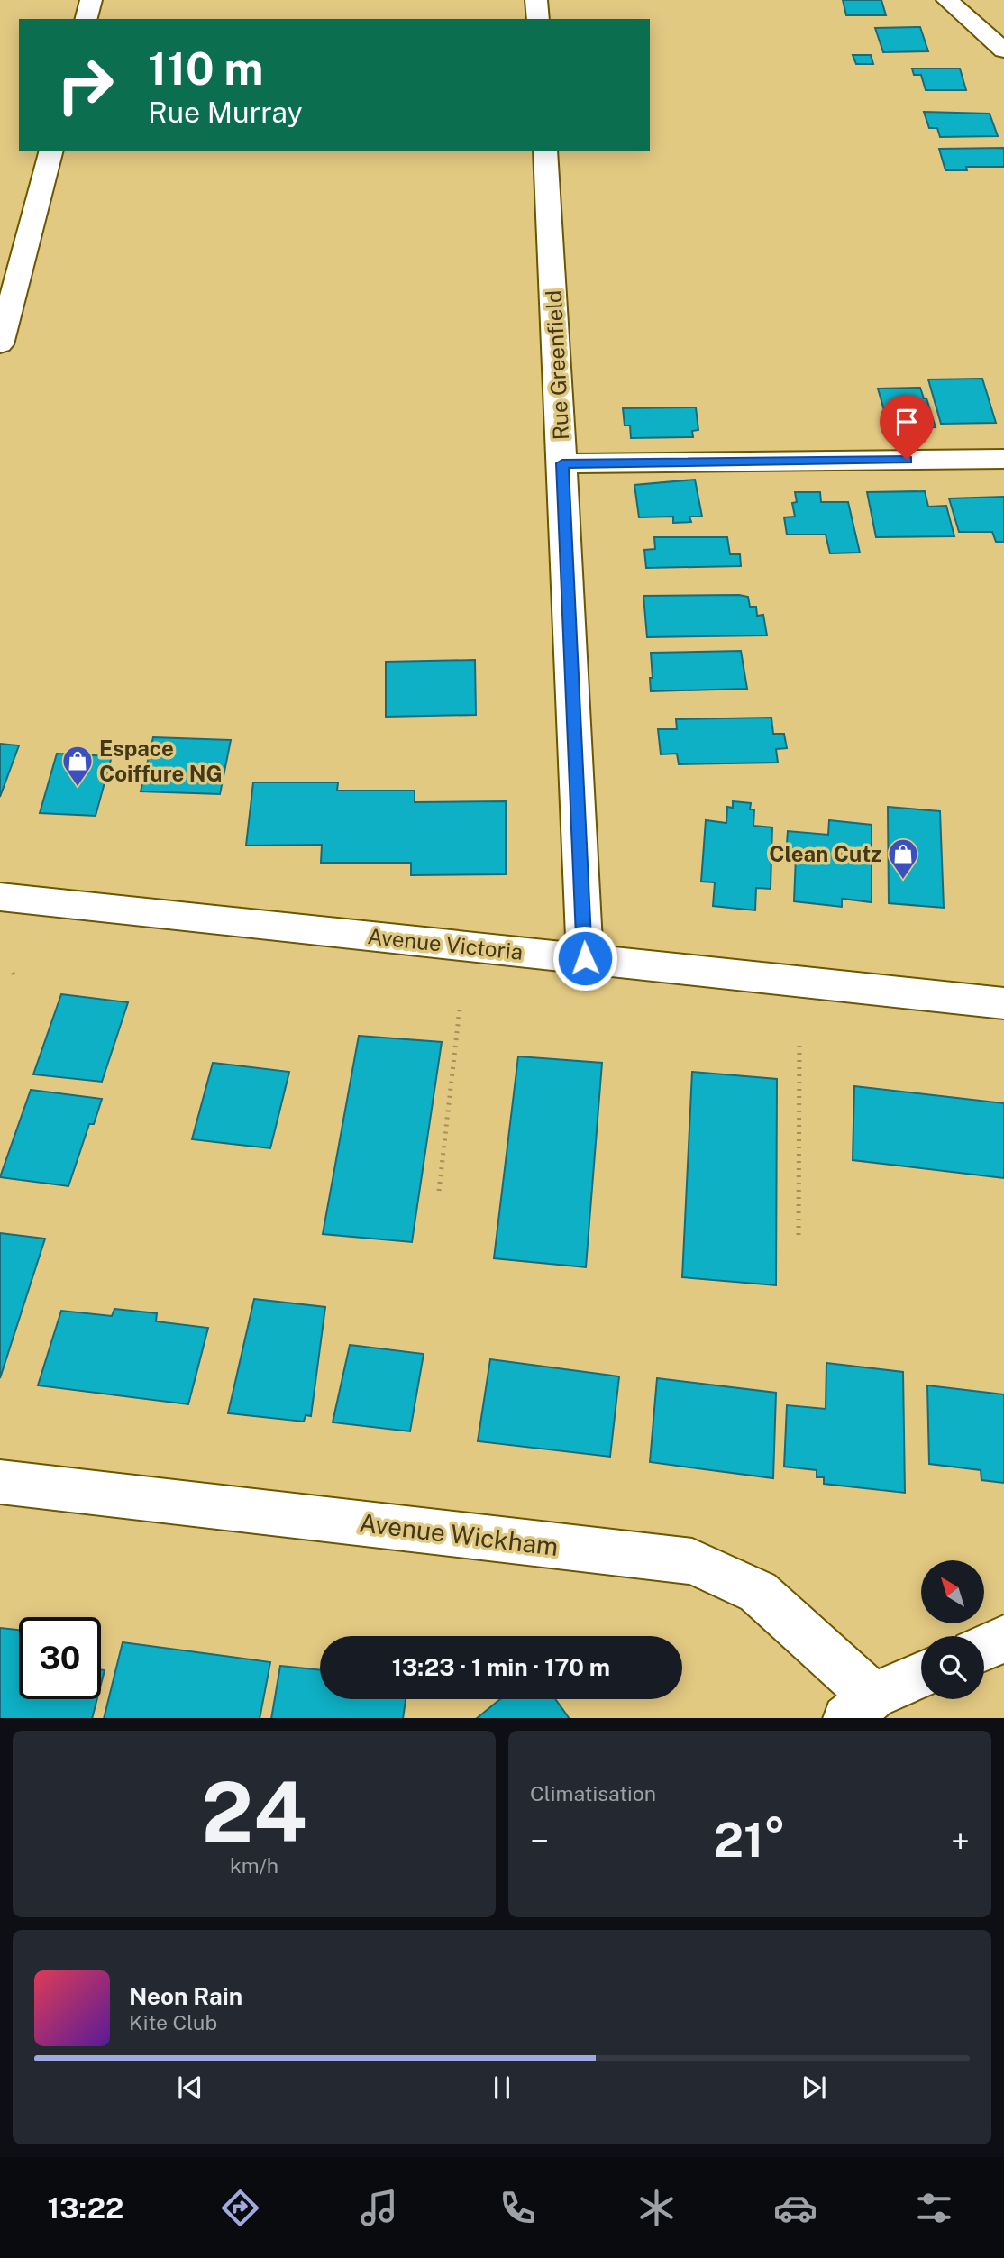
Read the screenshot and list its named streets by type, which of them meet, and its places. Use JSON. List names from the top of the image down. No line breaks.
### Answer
{"streets":{"street":["Rue Greenfield","Avenue Victoria","Avenue Wickham"]},"crossings":[["Rue Greenfield","Avenue Victoria"]],"places":{"shop":["Espace Coiffure NG","Clean Cutz"]},"north":"top left","page":{"turn":["110 m","Rue Murray"],"limit":"30","trip":"13:23 · 1 min · 170 m","tile":[["24","km/h"],"Climatisation"],"heat":["−","21°","+"],"song":["Neon Rain","Kite Club"],"tabs":"13:22"}}
